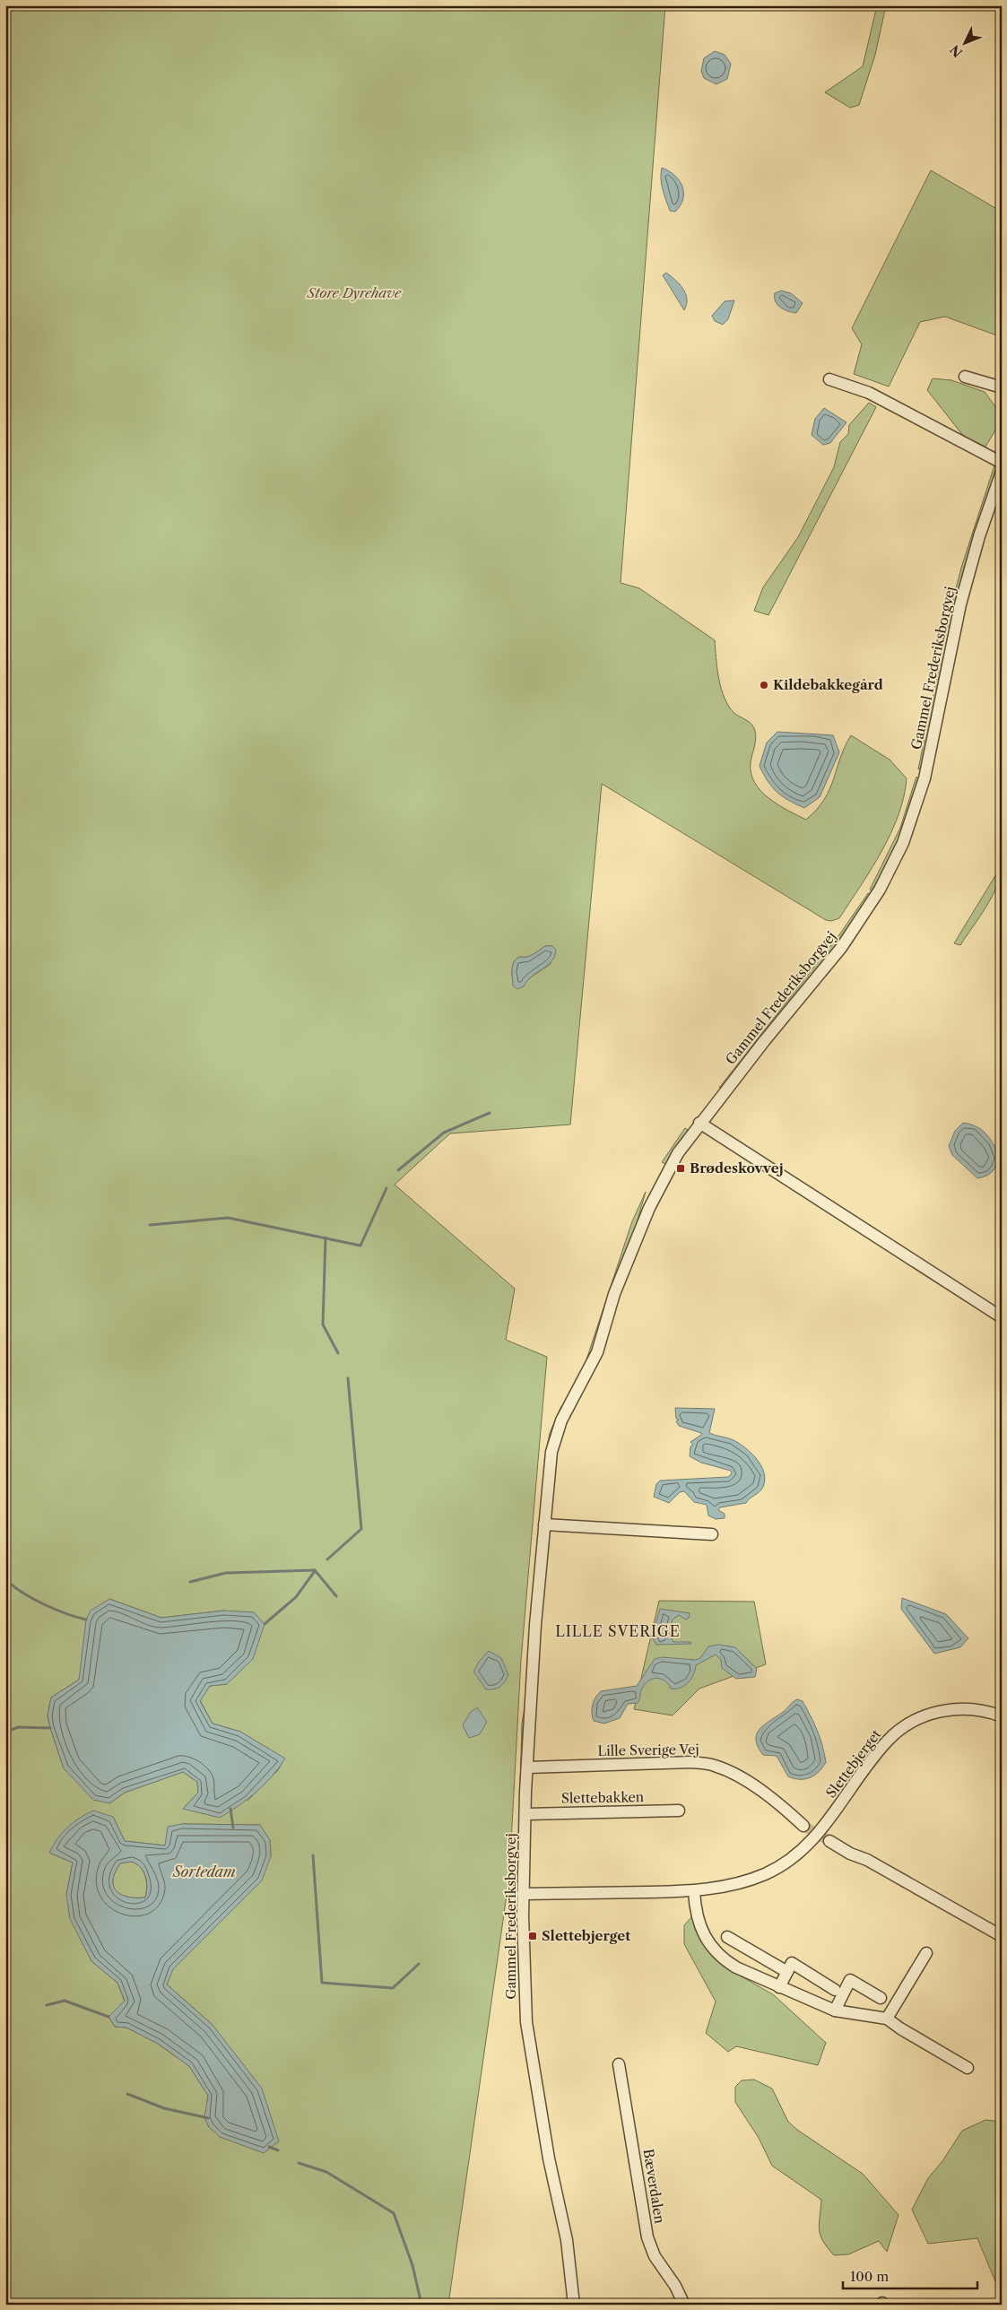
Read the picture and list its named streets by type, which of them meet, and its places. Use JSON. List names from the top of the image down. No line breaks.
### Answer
{"streets":{"street":["Gammel Frederiksborgvej","Lille Sverige Vej","Slettebjerget","Slettebakken","Bæverdalen"]},"crossings":[["Gammel Frederiksborgvej","Lille Sverige Vej"],["Gammel Frederiksborgvej","Slettebjerget"],["Gammel Frederiksborgvej","Slettebakken"]],"districts":["LILLE SVERIGE"],"water":["Sortedam"],"parks":["Store Dyrehave"],"places":{"other":["Kildebakkegård"],"transit":["Brødeskovvej","Slettebjerget"]},"scale_bar":"100 m","north":"bottom left"}
